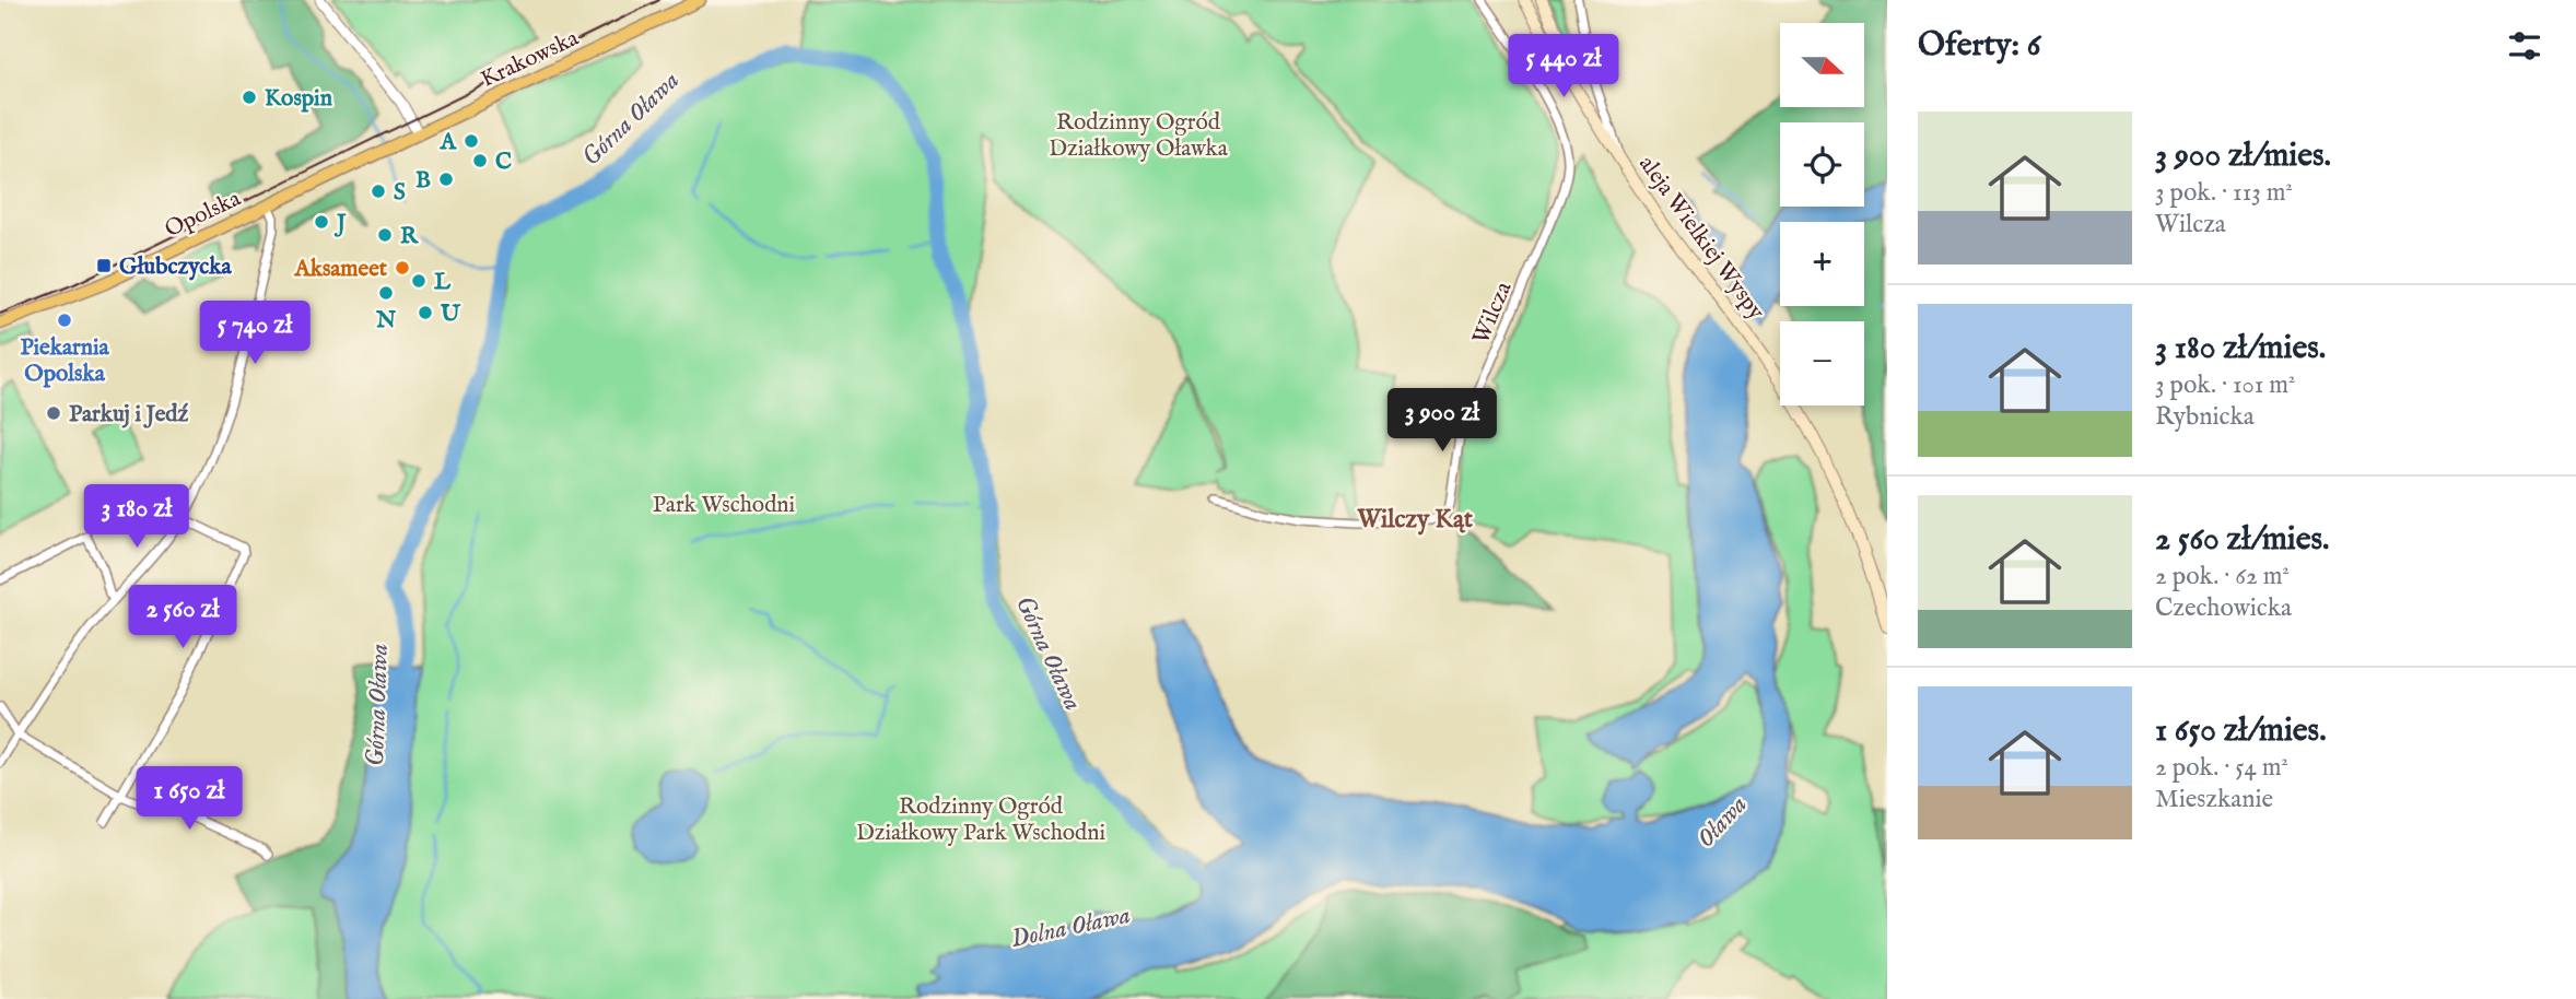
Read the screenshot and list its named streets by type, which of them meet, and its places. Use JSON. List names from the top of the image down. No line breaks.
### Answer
{"streets":{"main road":["Krakowska","Opolska","aleja Wielkiej Wyspy"],"street":["Wilcza"]},"crossings":[["Krakowska","Opolska"]],"districts":["Wilczy Kąt"],"water":["Górna Oława","Oława","Dolna Oława"],"parks":["Rodzinny Ogród Działkowy Oławka","Park Wschodni","Rodzinny Ogród Działkowy Park Wschodni"],"places":{"other":["Kospin","A","C","B","S","J","R","Aksameet","L","N","U","Piekarnia Opolska","Parkuj i Jedź"],"transit":["Głubczycka"]},"north":"right","page":{"heading":"Oferty: 6","map_buttons":["+","−"],"price":["5 440 zł","5 740 zł","3 900 zł","3 180 zł","2 560 zł","1 650 zł"],"list":[{"name":"3 900 zł/mies.","note":"3 pok. · 113 m² · Wilcza"},{"name":"3 180 zł/mies.","note":"3 pok. · 101 m² · Rybnicka"},{"name":"2 560 zł/mies.","note":"2 pok. · 62 m² · Czechowicka"},{"name":"1 650 zł/mies.","note":"2 pok. · 54 m² · Mieszkanie"}]}}
